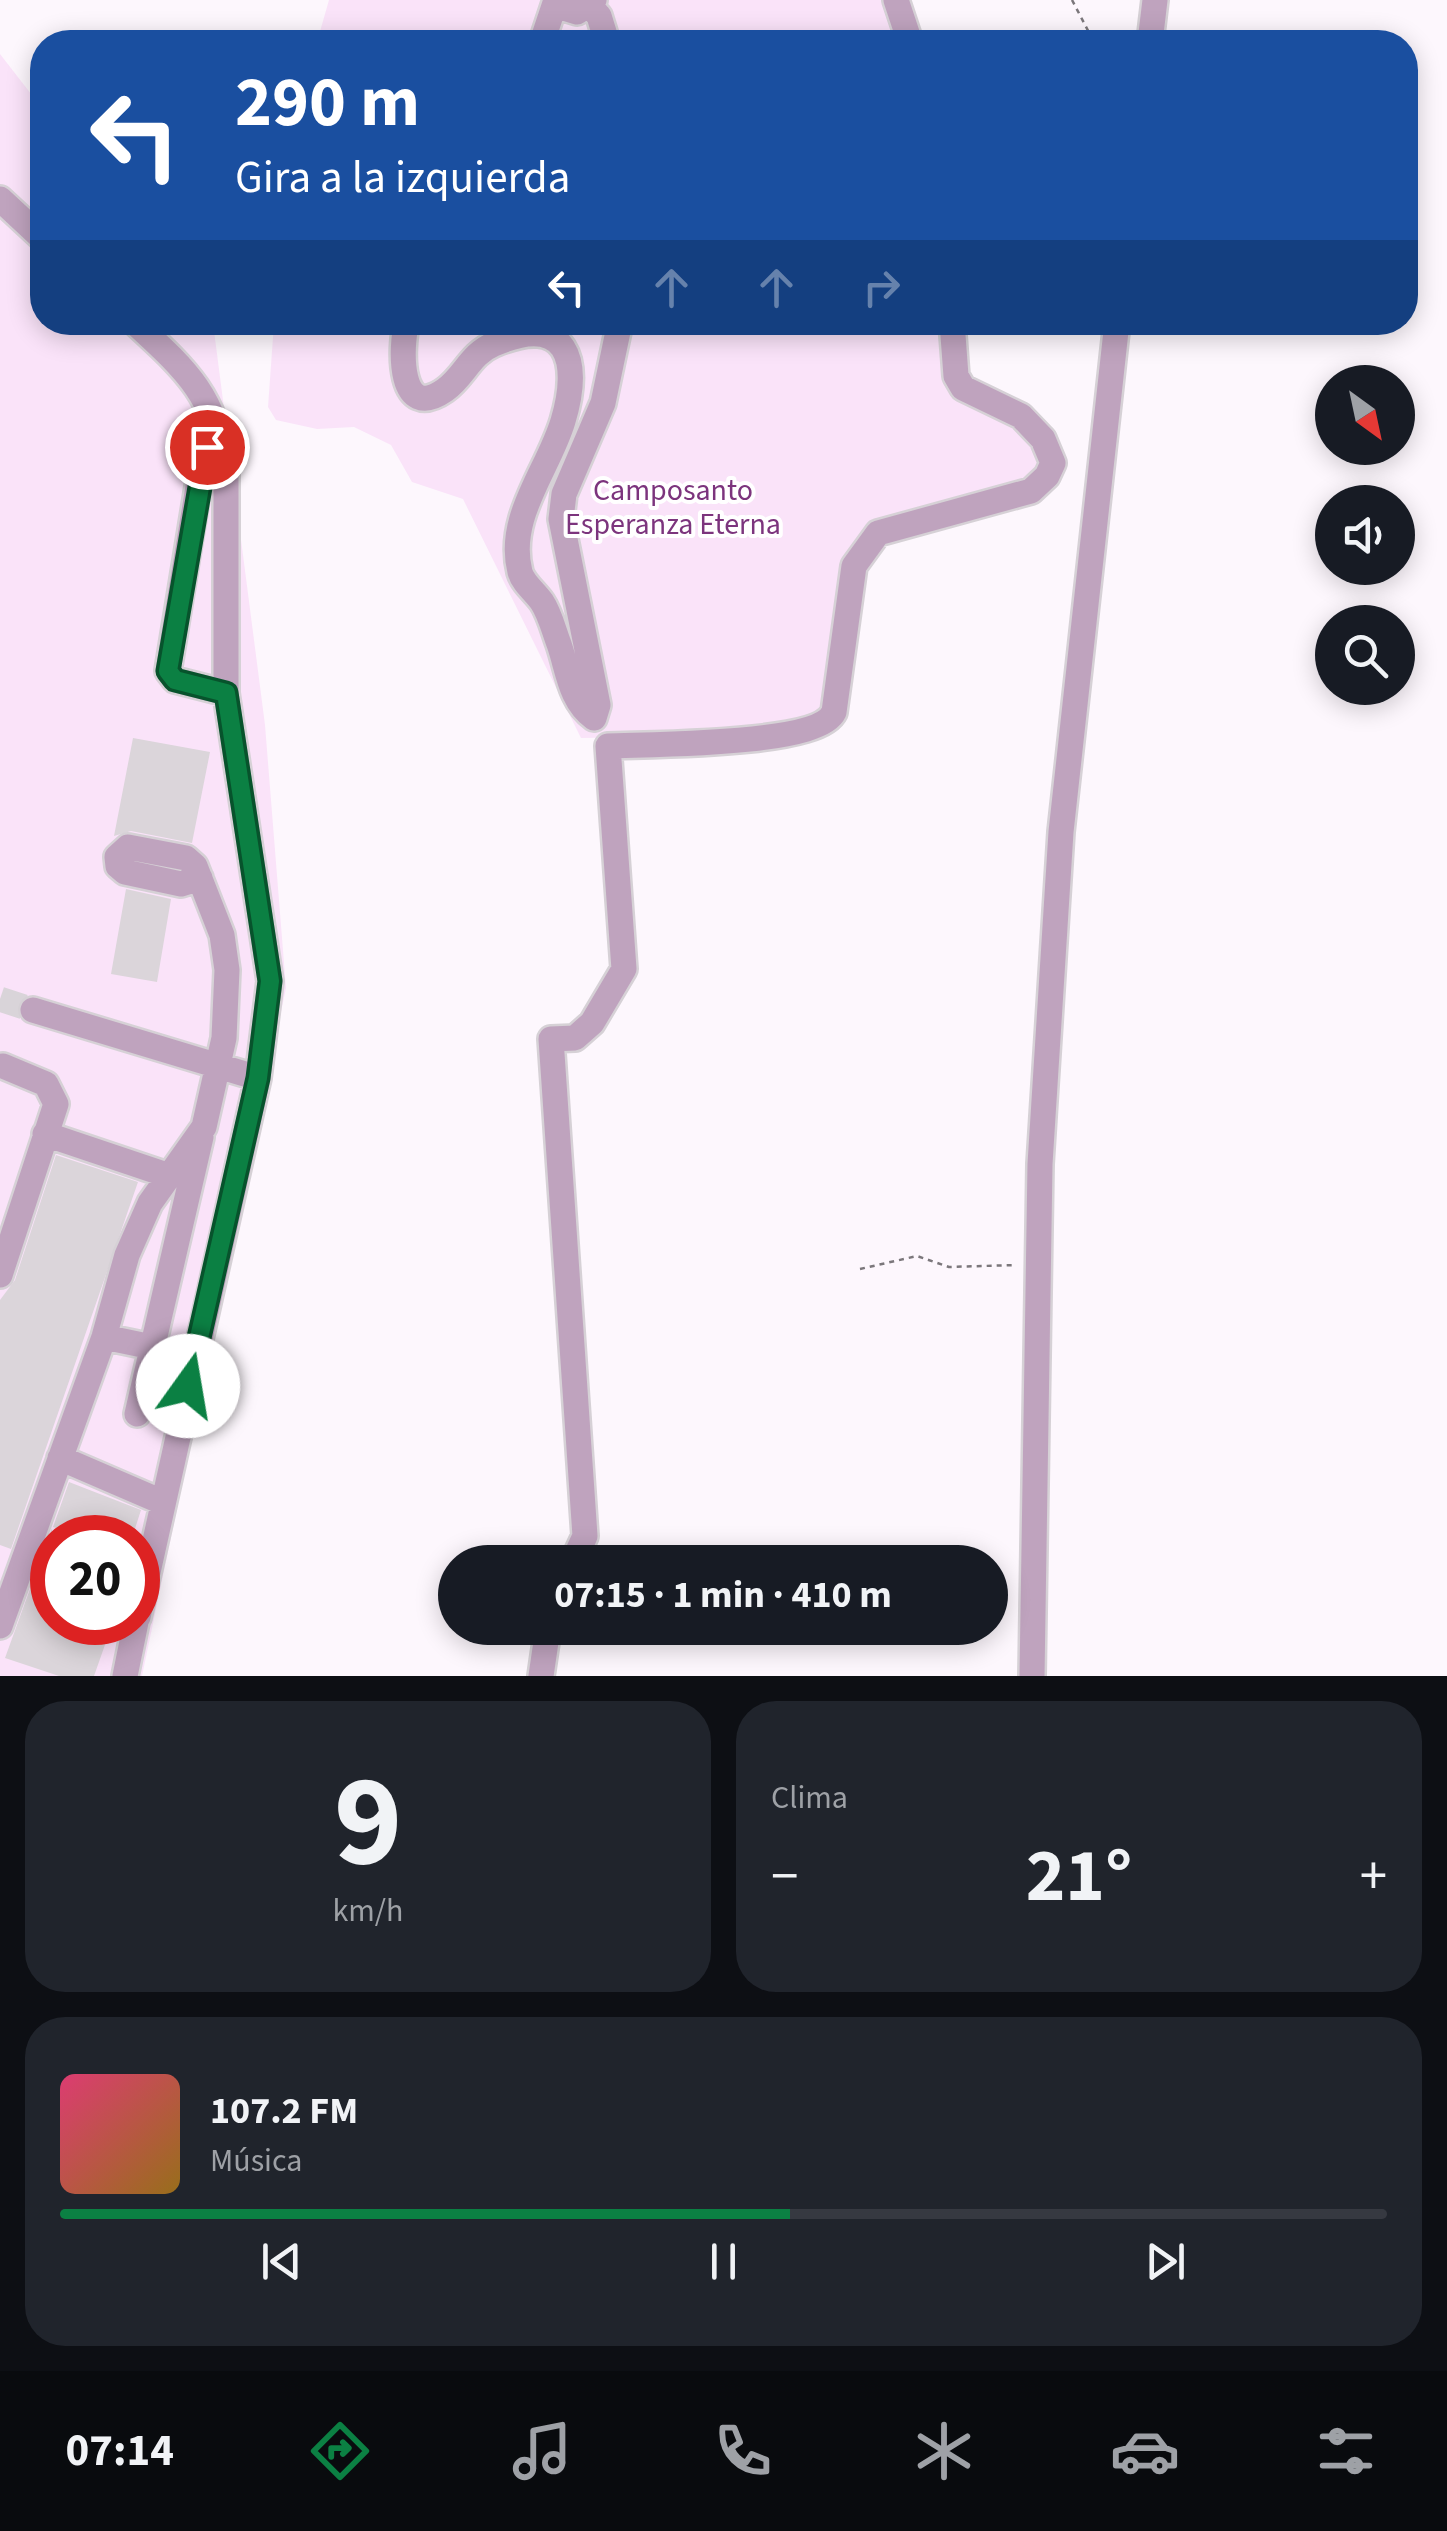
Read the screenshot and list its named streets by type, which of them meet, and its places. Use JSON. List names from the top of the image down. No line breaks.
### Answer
{"parks":["Camposanto Esperanza Eterna"],"north":"bottom right","page":{"turn":["290 m","Gira a la izquierda"],"limit":"20","trip":"07:15 · 1 min · 410 m","tile":[["9","km/h"],"Clima"],"heat":["−","21°","+"],"song":["107.2 FM","Música"],"tabs":"07:14"}}
